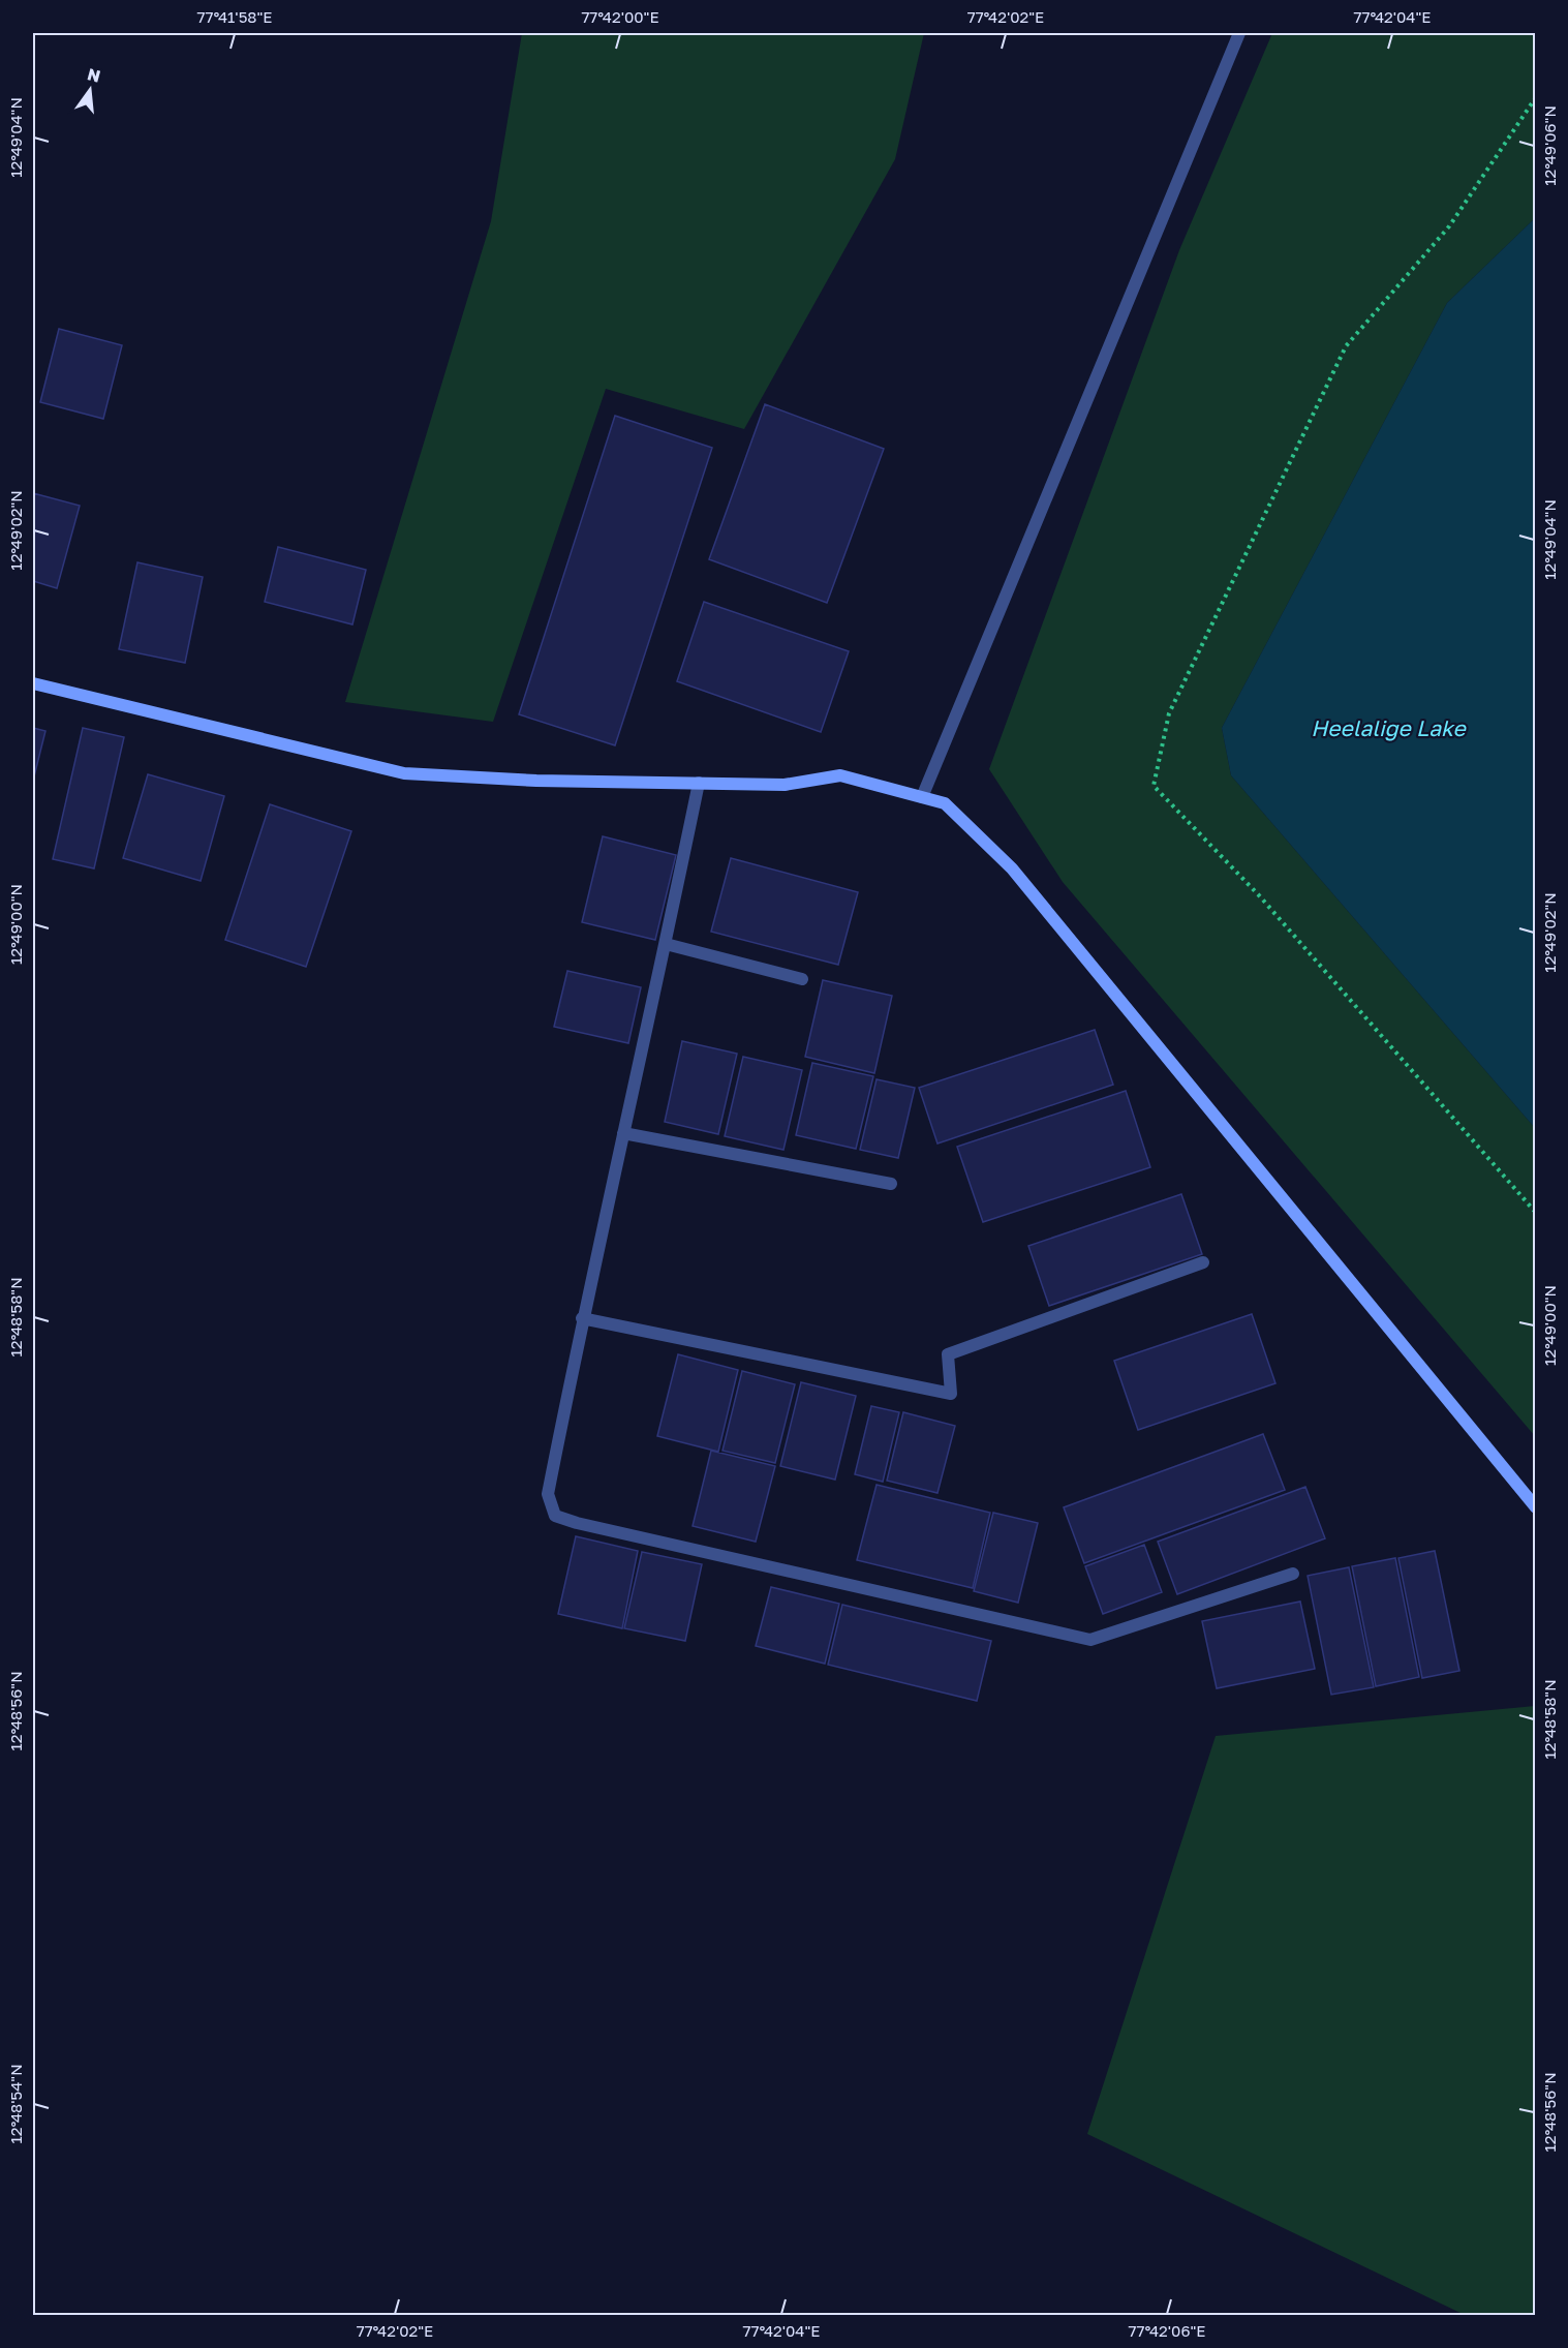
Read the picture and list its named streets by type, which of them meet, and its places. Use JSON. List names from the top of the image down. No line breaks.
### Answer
{"water":["Heelalige Lake"],"north":"top","coordinates":["77°41'58\"E","77°42'00\"E","77°42'02\"E","77°42'04\"E","12°49'04\"N","12°49'06\"N","12°49'02\"N","12°49'00\"N","12°48'58\"N","12°48'56\"N","12°48'54\"N","77°42'06\"E"]}
